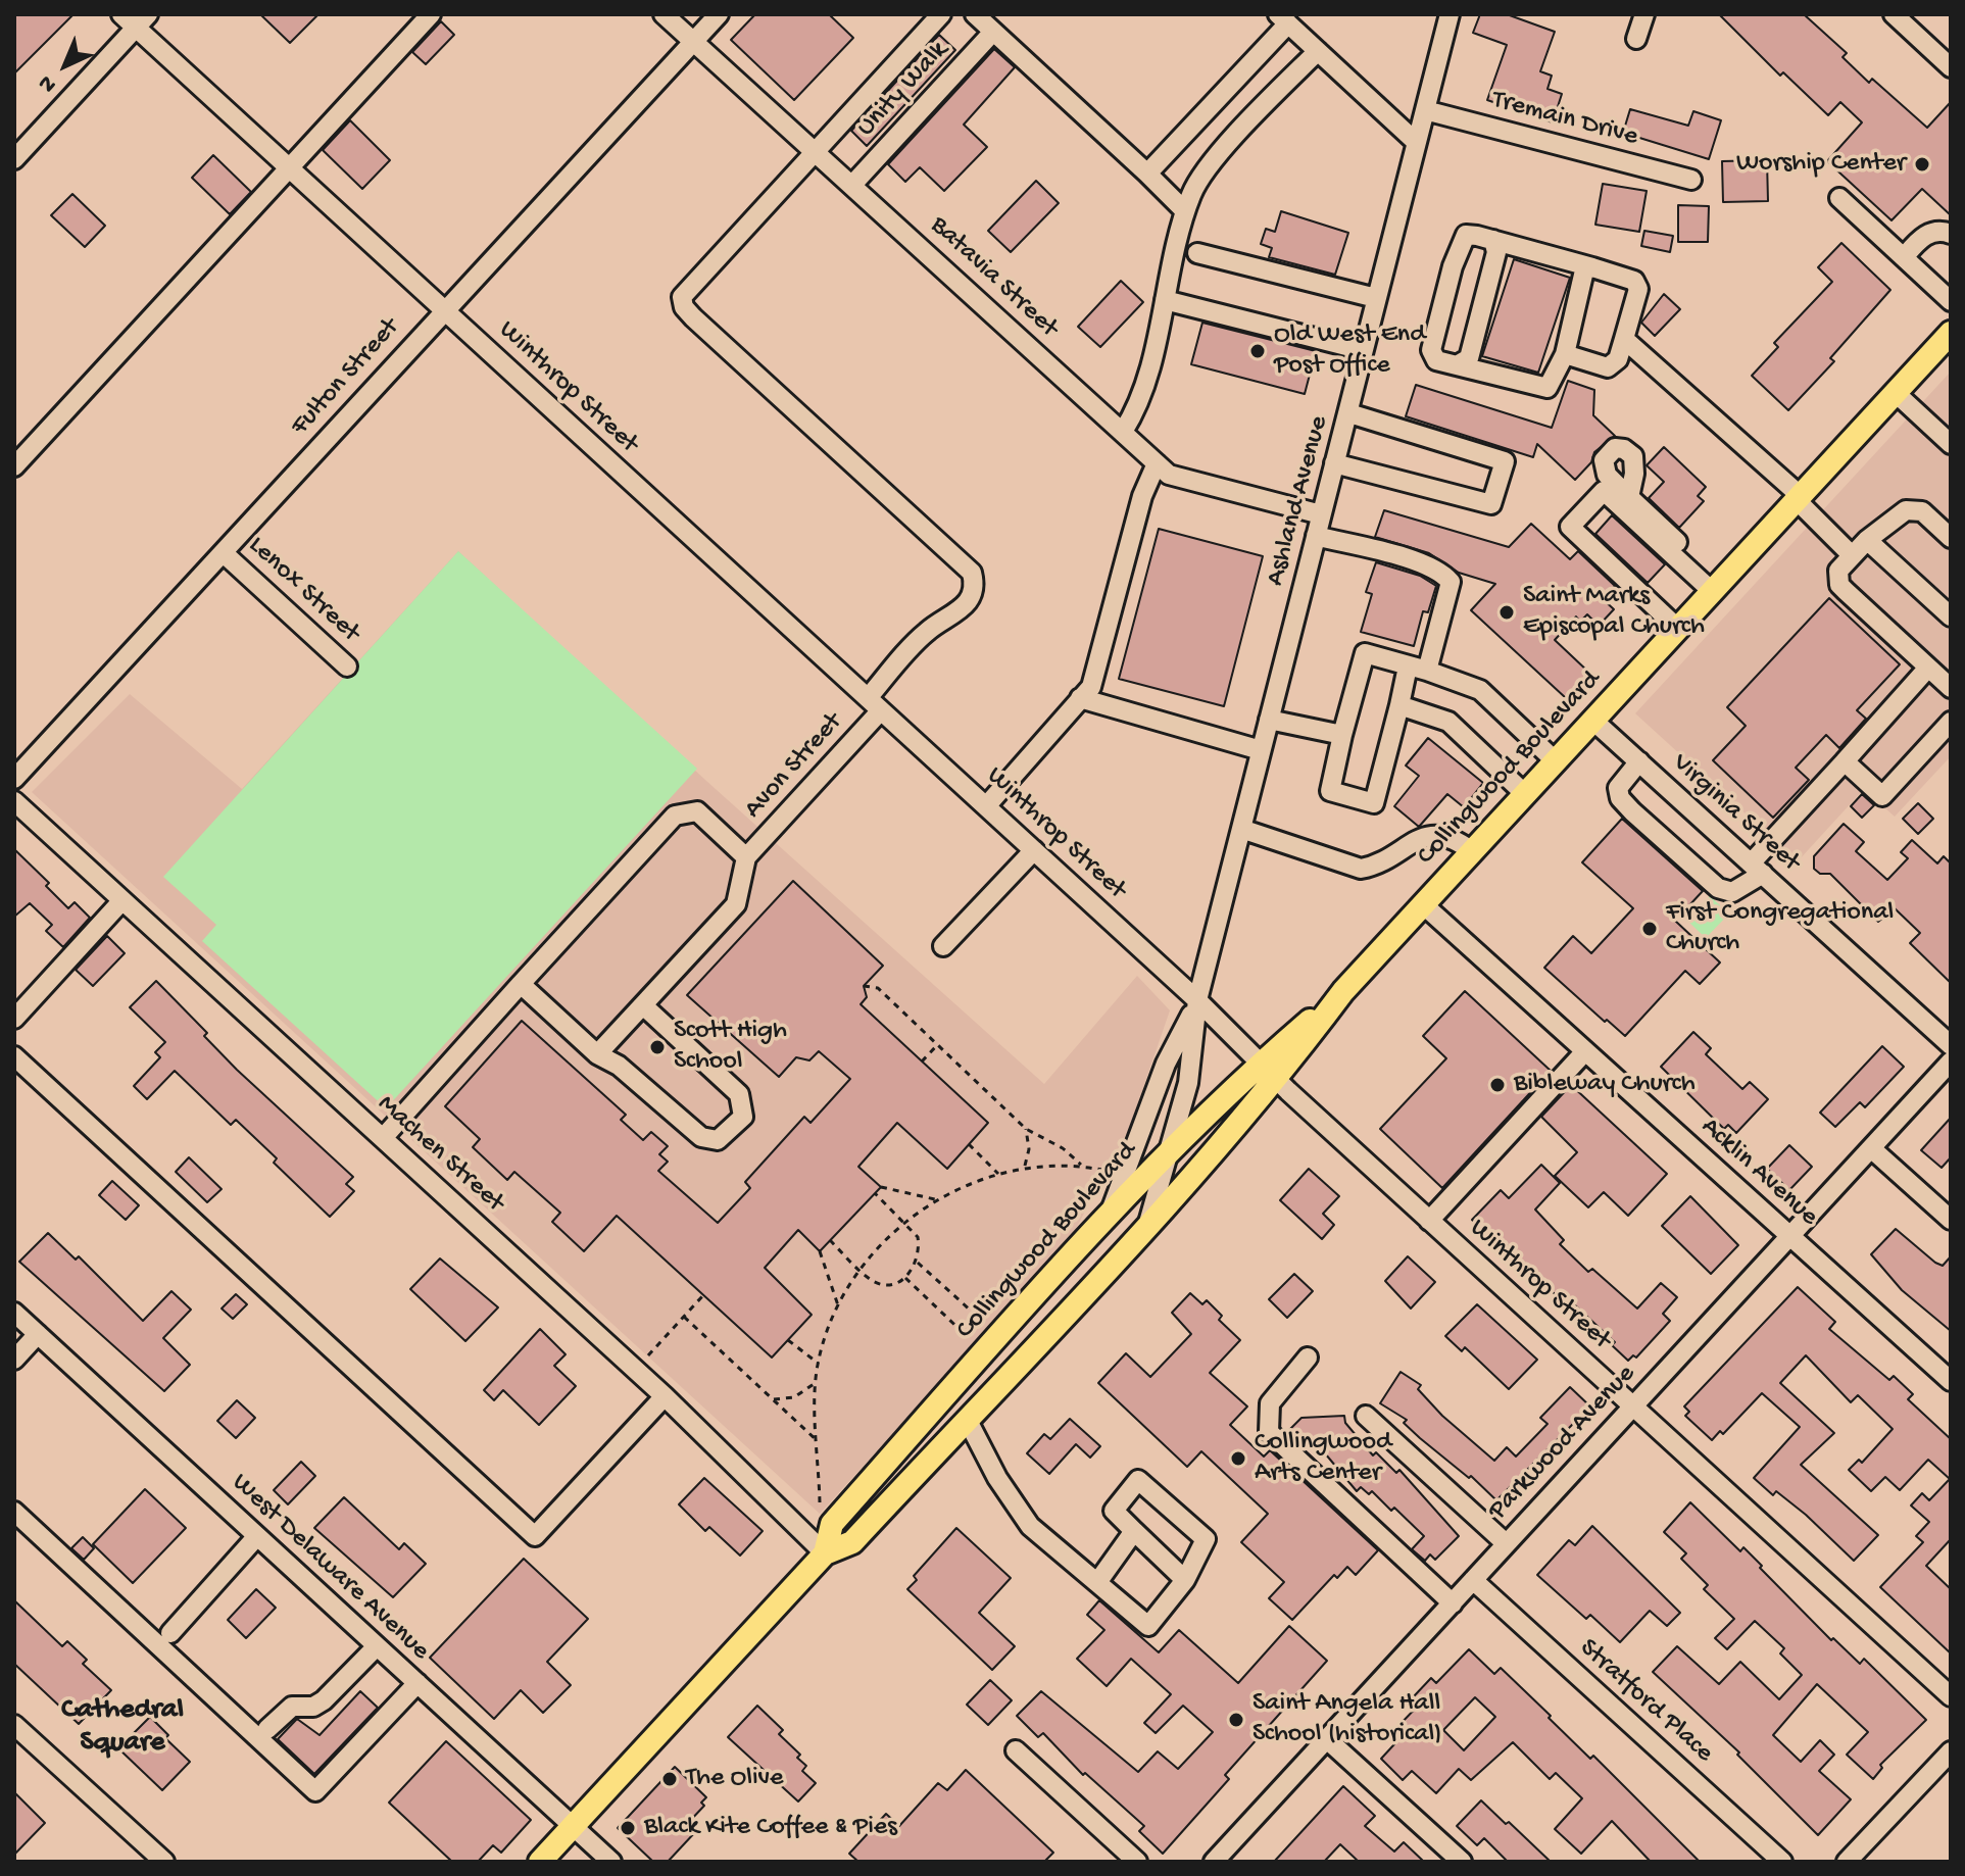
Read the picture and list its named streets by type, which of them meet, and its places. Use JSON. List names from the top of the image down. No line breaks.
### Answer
{"streets":{"main road":["Collingwood Boulevard"],"street":["Unity Walk","Tremain Drive","Batavia Street","Fulton Street","Winthrop Street","Ashland Avenue","Lenox Street","Avon Street","Virginia Street","Machen Street","Acklin Avenue","Parkwood Avenue","West Delaware Avenue","Stratford Place"]},"crossings":[["Unity Walk","Batavia Street"],["Tremain Drive","Ashland Avenue"],["Batavia Street","Fulton Street"],["Batavia Street","Ashland Avenue"],["Batavia Street","Avon Street"],["Fulton Street","Winthrop Street"],["Fulton Street","Lenox Street"],["Winthrop Street","Ashland Avenue"],["Winthrop Street","Avon Street"],["Winthrop Street","Collingwood Boulevard"],["Winthrop Street","Parkwood Avenue"],["Ashland Avenue","Collingwood Boulevard"],["Collingwood Boulevard","Virginia Street"],["Collingwood Boulevard","Machen Street"],["Collingwood Boulevard","Acklin Avenue"],["Collingwood Boulevard","West Delaware Avenue"],["Acklin Avenue","Parkwood Avenue"],["Parkwood Avenue","Stratford Place"]],"districts":["Cathedral Square"],"places":["Worship Center","Old West End Post Office","Saint Marks Episcopal Church","First Congregational Church","Scott High School","Bibleway Church","Collingwood Arts Center","Saint Angela Hall School (historical)","The Olive","Black Kite Coffee & Pies"],"north":"bottom left"}
